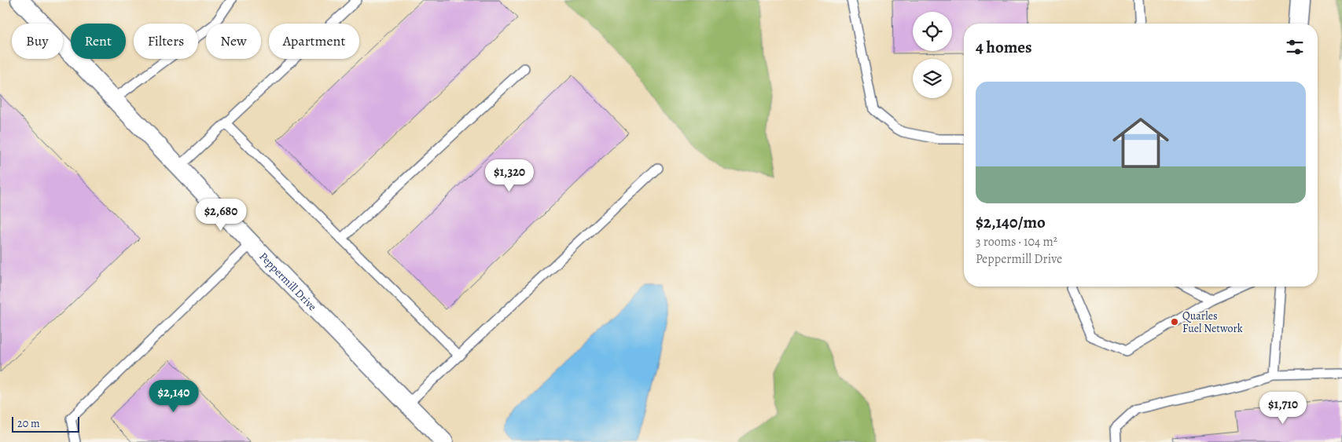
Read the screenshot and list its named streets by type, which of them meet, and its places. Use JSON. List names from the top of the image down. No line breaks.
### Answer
{"streets":{"street":["Peppermill Drive"]},"places":["Quarles Fuel Network"],"scale_bar":"20 m","page":{"chip":["Buy","Rent","Filters","New","Apartment"],"heading":"4 homes","list":[{"name":"$2,140/mo","note":"3 rooms · 104 m² · Peppermill Drive"}],"price":["$1,320","$2,680","$2,140","$1,710"],"scale":"20 m"}}
